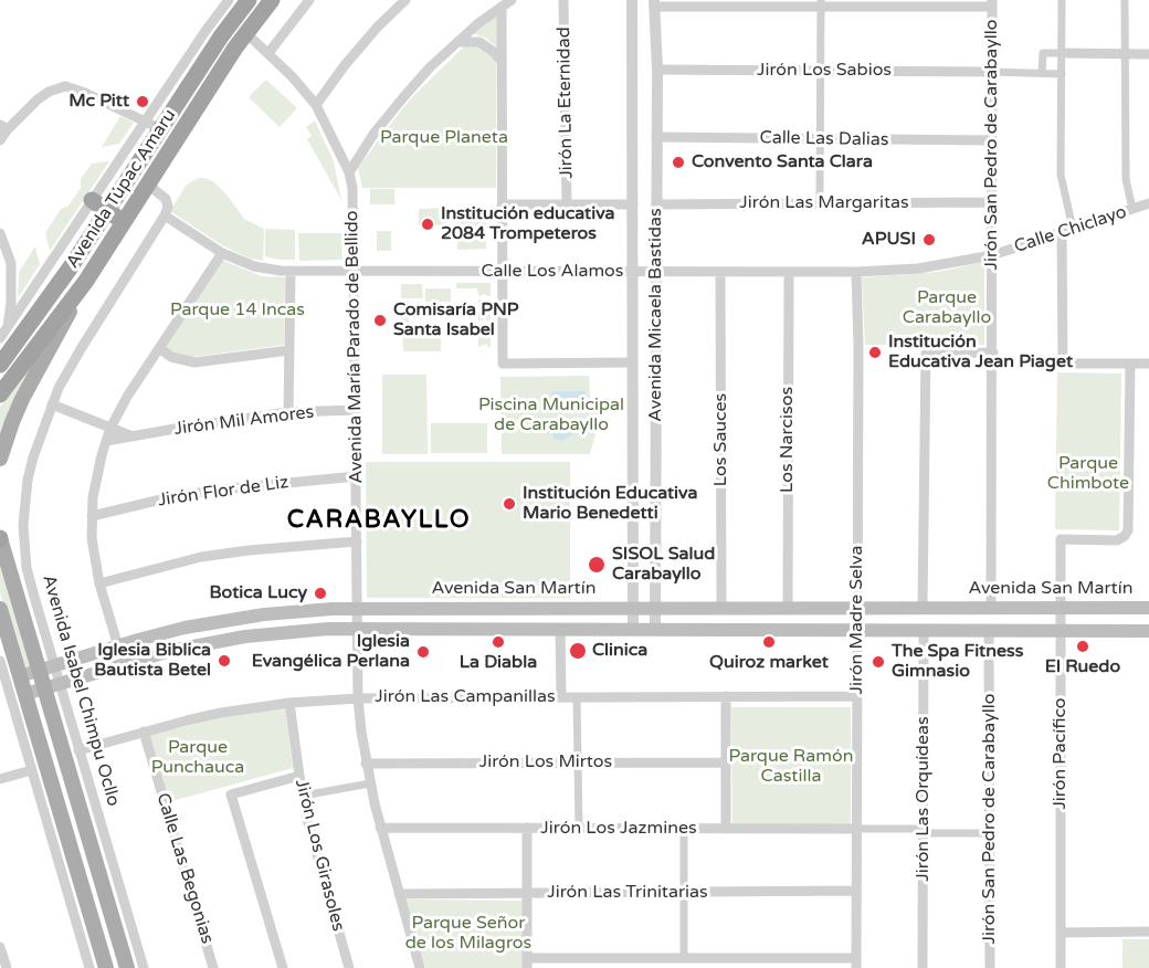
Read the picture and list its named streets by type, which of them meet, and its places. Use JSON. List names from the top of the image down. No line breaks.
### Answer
{"streets":{"highway":["Avenida Túpac Amaru"],"main road":["Avenida San Martín","Avenida Isabel Chimpu Ocllo"],"street":["Jirón Los Sabios","Jirón La Eternidad","Calle Las Dalias","Jirón San Pedro de Carabayllo","Jirón Las Margaritas","Calle Chiclayo","Calle Los Alamos","Avenida Micaela Bastidas","Avenida María Parado de Bellido","Jirón Mil Amores","Los Sauces","Los Narcisos","Jirón Flor de Liz","Jirón Madre Selva","Jirón Las Campanillas","Jirón Pacífico","Jirón Los Mirtos","Jirón Las Orquídeas","Jirón Los Jazmines","Jirón Los Girasoles","Calle Las Begonias","Jirón Las Trinitarias"]},"crossings":[["Jirón Los Sabios","Jirón San Pedro de Carabayllo"],["Jirón Los Sabios","Avenida Micaela Bastidas"],["Calle Las Dalias","Jirón San Pedro de Carabayllo"],["Calle Las Dalias","Avenida Micaela Bastidas"],["Jirón San Pedro de Carabayllo","Jirón Las Margaritas"],["Jirón San Pedro de Carabayllo","Calle Chiclayo"],["Jirón San Pedro de Carabayllo","Calle Los Alamos"],["Jirón San Pedro de Carabayllo","Avenida San Martín"],["Avenida Túpac Amaru","Avenida María Parado de Bellido"],["Jirón Las Margaritas","Avenida Micaela Bastidas"],["Calle Chiclayo","Calle Los Alamos"],["Calle Los Alamos","Avenida Micaela Bastidas"],["Calle Los Alamos","Avenida María Parado de Bellido"],["Calle Los Alamos","Los Sauces"],["Calle Los Alamos","Los Narcisos"],["Calle Los Alamos","Jirón Madre Selva"],["Calle Los Alamos","Avenida Isabel Chimpu Ocllo"],["Avenida Micaela Bastidas","Avenida San Martín"],["Avenida María Parado de Bellido","Jirón Mil Amores"],["Avenida María Parado de Bellido","Jirón Flor de Liz"],["Avenida María Parado de Bellido","Avenida San Martín"],["Avenida María Parado de Bellido","Jirón Las Campanillas"],["Avenida María Parado de Bellido","Jirón Los Mirtos"],["Avenida María Parado de Bellido","Jirón Los Jazmines"],["Avenida María Parado de Bellido","Jirón Las Trinitarias"],["Los Sauces","Avenida San Martín"],["Los Narcisos","Avenida San Martín"],["Avenida San Martín","Jirón Madre Selva"],["Avenida San Martín","Avenida Isabel Chimpu Ocllo"],["Avenida San Martín","Jirón Pacífico"],["Jirón Madre Selva","Jirón Las Campanillas"],["Jirón Madre Selva","Jirón Los Jazmines"],["Jirón Madre Selva","Jirón Las Trinitarias"],["Avenida Isabel Chimpu Ocllo","Jirón Las Campanillas"],["Jirón Las Campanillas","Jirón Los Girasoles"],["Jirón Las Campanillas","Calle Las Begonias"]],"districts":["CARABAYLLO"],"parks":["Parque Planeta","Parque Carabayllo","Parque 14 Incas","Piscina Municipal de Carabayllo","Parque Chimbote","Parque Punchauca","Parque Ramón Castilla","Parque Señor de los Milagros"],"places":["Mc Pitt","Convento Santa Clara","Institución educativa 2084 Trompeteros","APUSI","Comisaría PNP Santa Isabel","Institución Educativa Jean Piaget","Institución Educativa Mario Benedetti","SISOL Salud Carabayllo","Botica Lucy","La Diabla","Quiroz market","El Ruedo","Clinica","Iglesia Evangélica Perlana","Iglesia Biblica Bautista Betel","The Spa Fitness Gimnasio"]}
